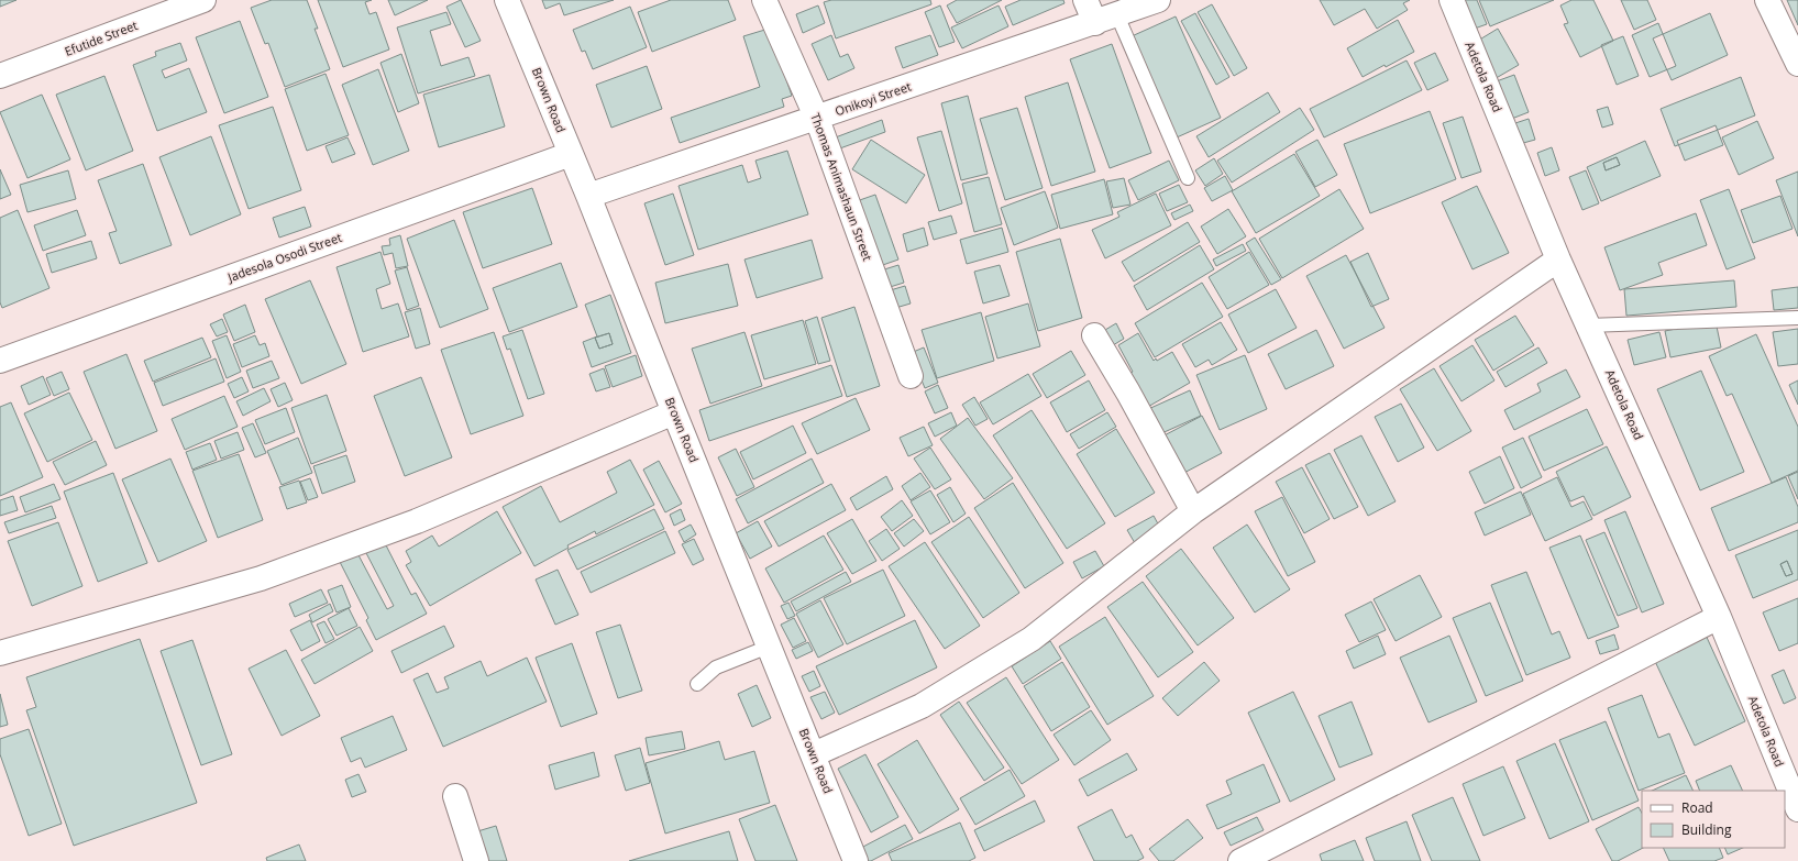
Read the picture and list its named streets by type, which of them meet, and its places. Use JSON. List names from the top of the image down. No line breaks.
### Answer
{"streets":{"street":["Efutide Street","Adetola Road","Onikoyi Street","Brown Road","Thomas Animashaun Street","Jadesola Osodi Street"]},"crossings":[["Onikoyi Street","Brown Road"],["Onikoyi Street","Thomas Animashaun Street"],["Brown Road","Jadesola Osodi Street"]],"legend":["Road","Building"]}
